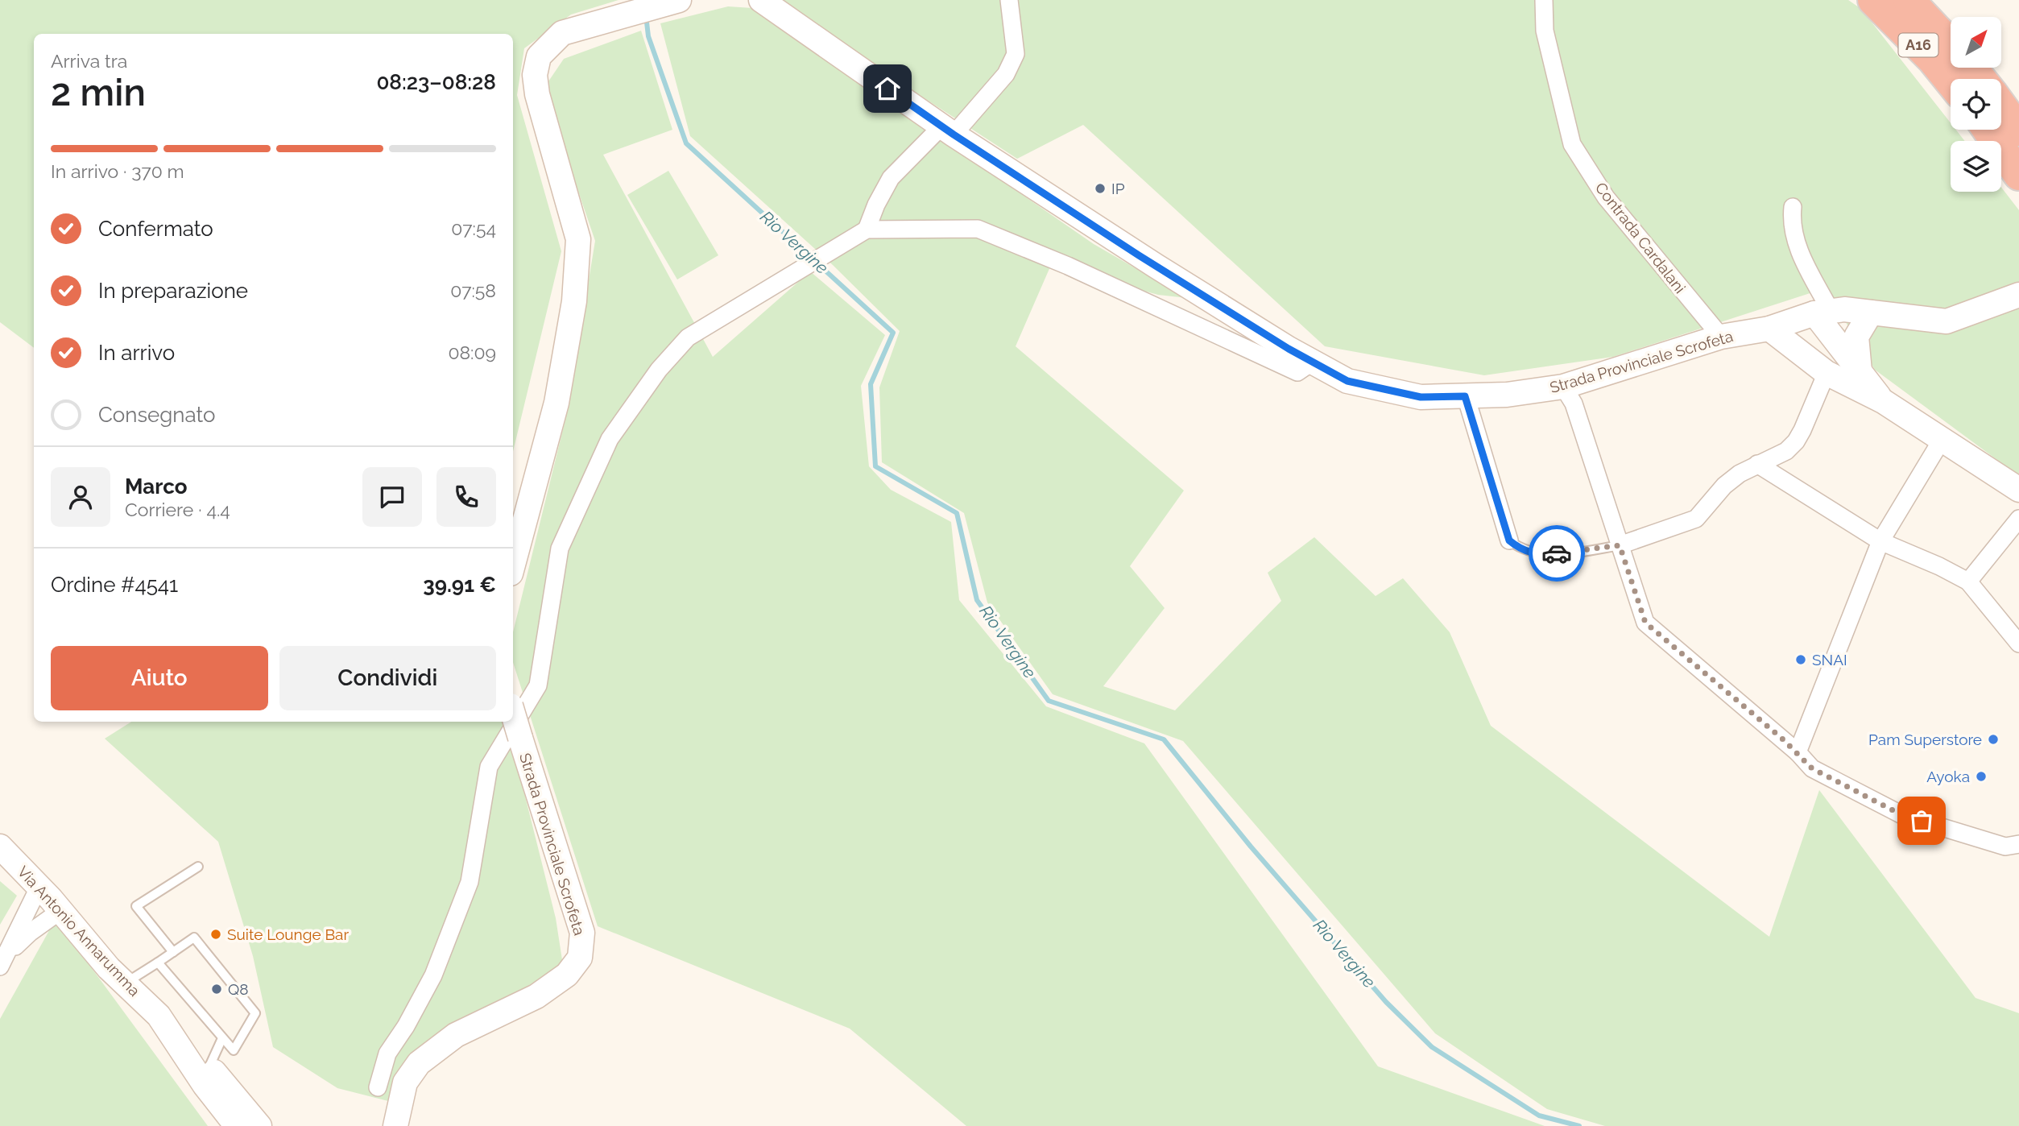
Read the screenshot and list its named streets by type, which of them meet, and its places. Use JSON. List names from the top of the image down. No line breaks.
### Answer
{"streets":{"highway":["A16"],"street":["Contrada Cardalani","Strada Provinciale Scrofeta","Via Antonio Annarumma"]},"crossings":[["Contrada Cardalani","Strada Provinciale Scrofeta"]],"water":["Rio Vergine"],"places":["IP","SNAI","Pam Superstore","Ayoka","Suite Lounge Bar","Q8"],"north":"top right","page":{"heading":["2 min","Arriva tra","08:23–08:28"],"panel":["Marco","Corriere · 4.4","Ordine #4541","39.91 €"],"bar":"In arrivo · 370 m","list":[["Confermato","07:54"],["In preparazione","07:58"],["In arrivo","08:09"],"Consegnato"],"buttons":["Aiuto","Condividi"]}}
